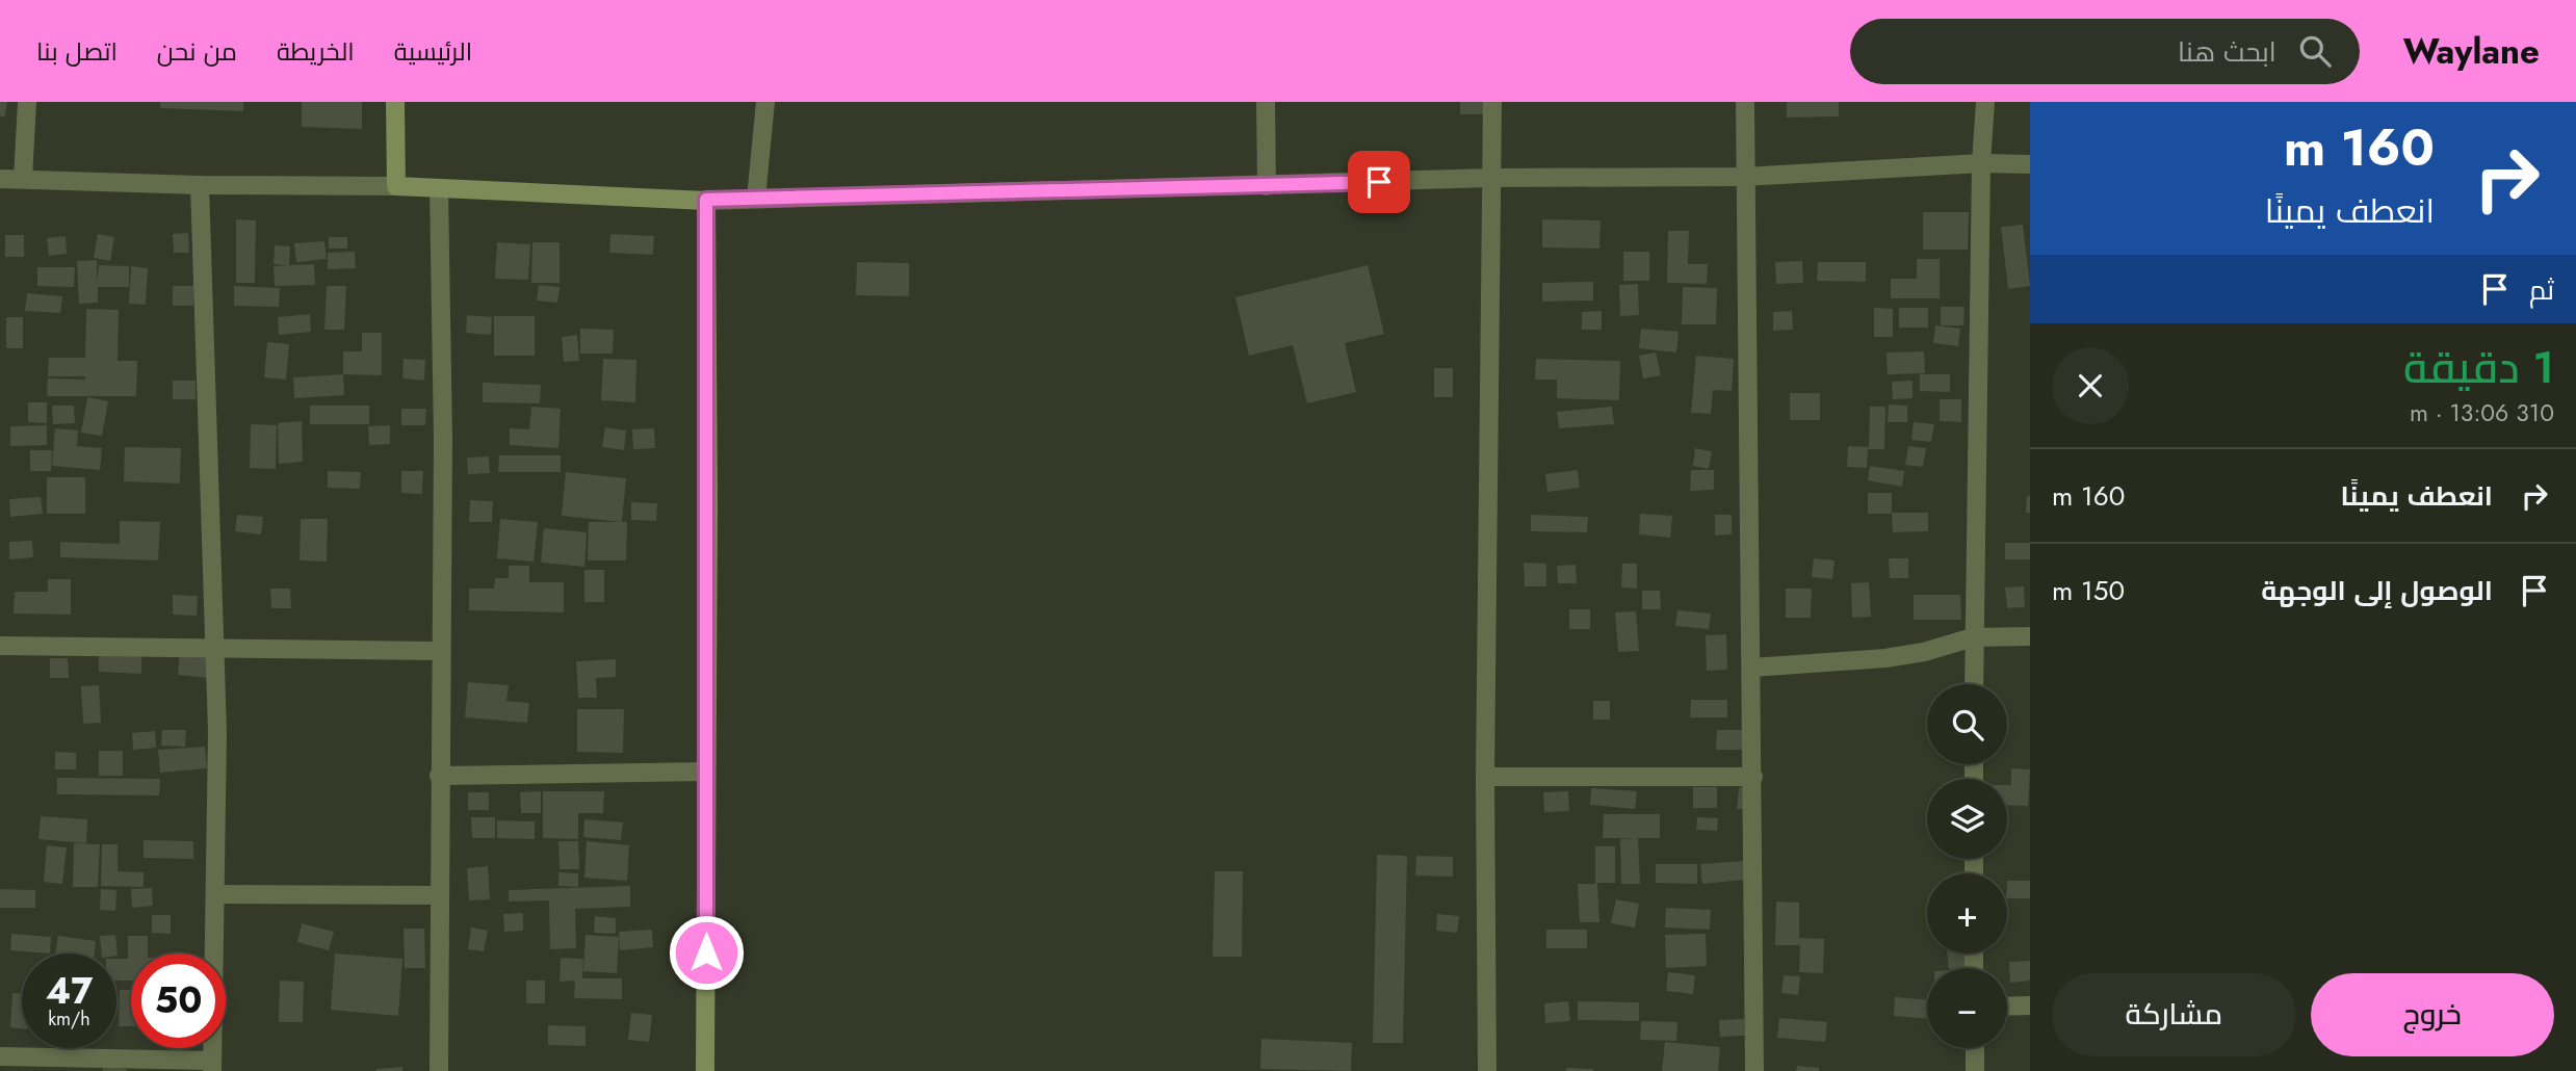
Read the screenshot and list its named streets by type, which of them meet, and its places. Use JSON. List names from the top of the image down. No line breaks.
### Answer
{"page":{"header":"Waylane","search":"ابحث هنا","nav":["الرئيسية","الخريطة","من نحن","اتصل بنا"],"turn":["160 m","انعطف يمينًا"],"then":"ثم","heading":["1 دقيقة","310 m · 13:06"],"list":[{"name":"انعطف يمينًا","value":"160 m"},{"name":"الوصول إلى الوجهة","value":"150 m"}],"map_buttons":["+","−"],"speed":"47 km/h","limit":"50","buttons":["خروج","مشاركة"]}}
